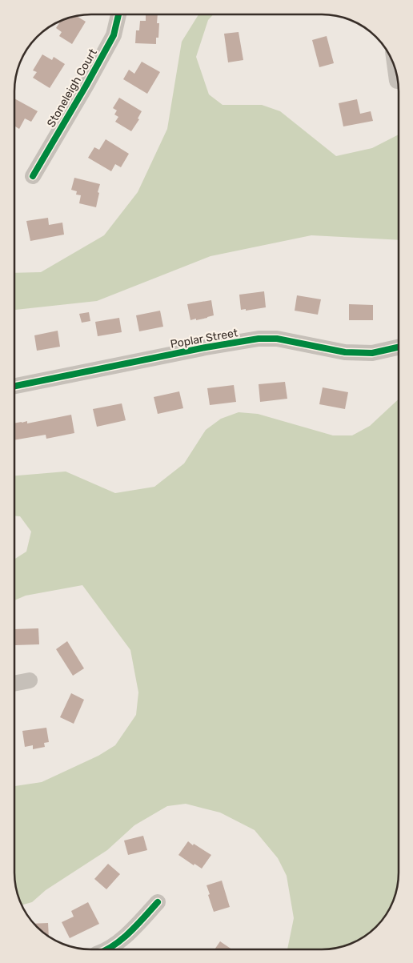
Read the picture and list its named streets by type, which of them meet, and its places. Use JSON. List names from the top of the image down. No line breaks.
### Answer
{"streets":{"street":["Stoneleigh Court","Poplar Street"]}}
